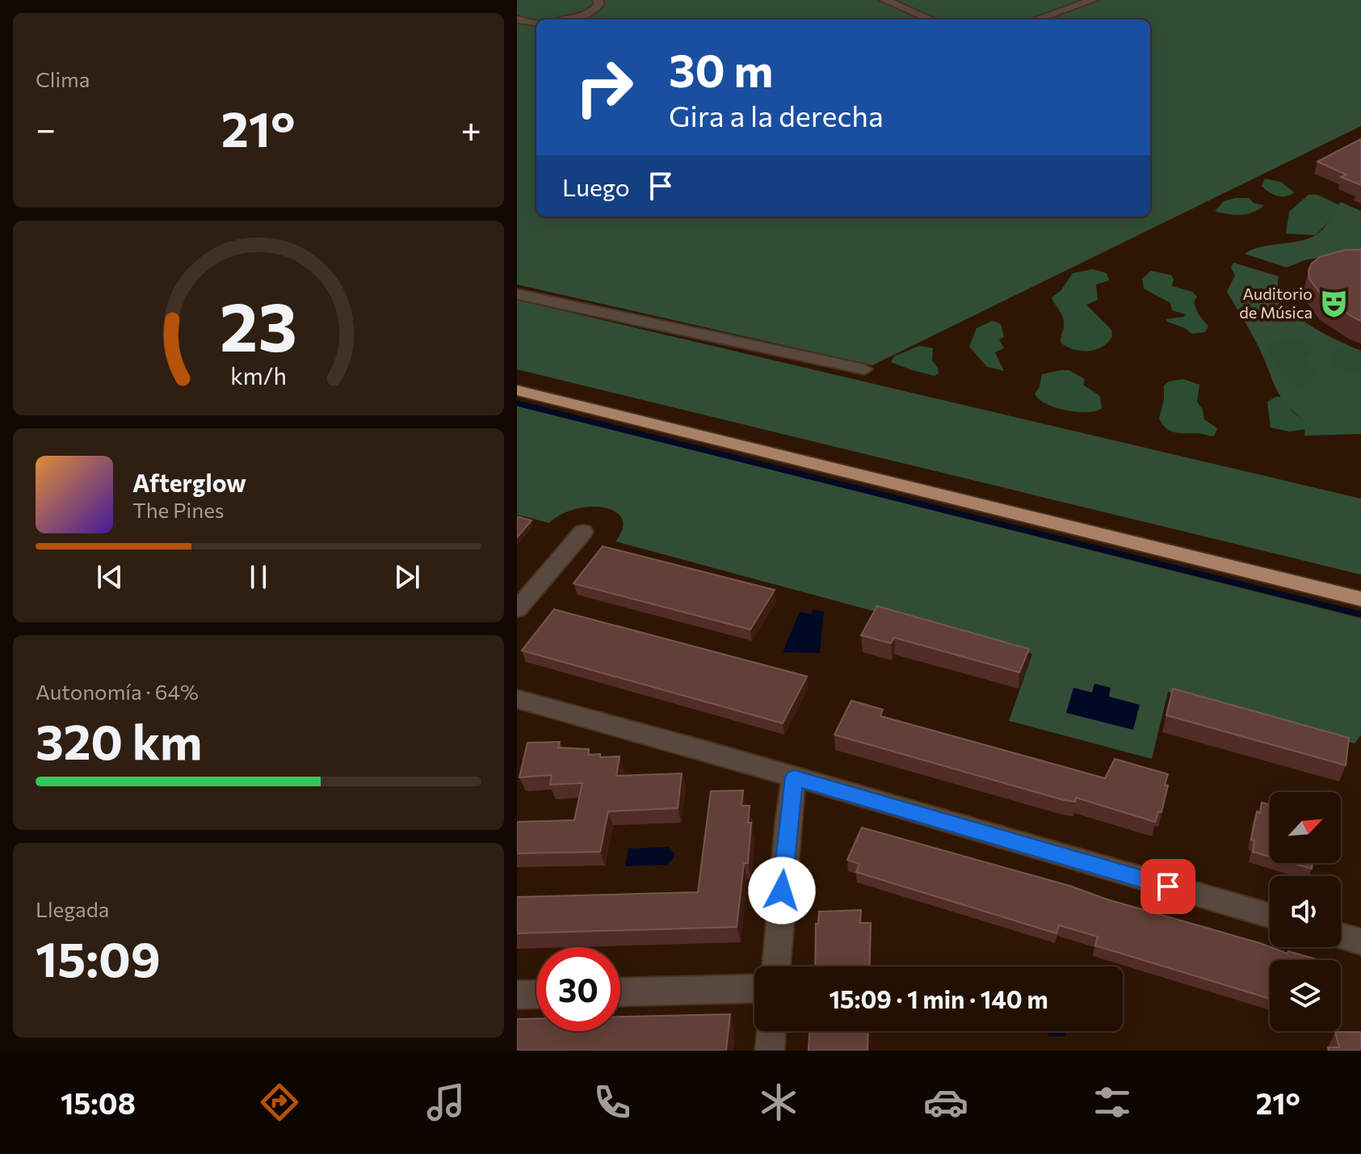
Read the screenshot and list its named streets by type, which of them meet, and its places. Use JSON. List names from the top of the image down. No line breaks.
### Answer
{"places":{"theatre":["Auditorio de Música"]},"north":"top right","page":{"tile":["Clima",["Autonomía · 64%","320 km"],["Llegada","15:09"]],"turn":["30 m","Gira a la derecha"],"heat":["−","21°","+"],"then":"Luego","song":["Afterglow","The Pines"],"limit":"30","trip":"15:09 · 1 min · 140 m","tabs":["15:08","21°"],"gauge":["23","km/h"]}}
